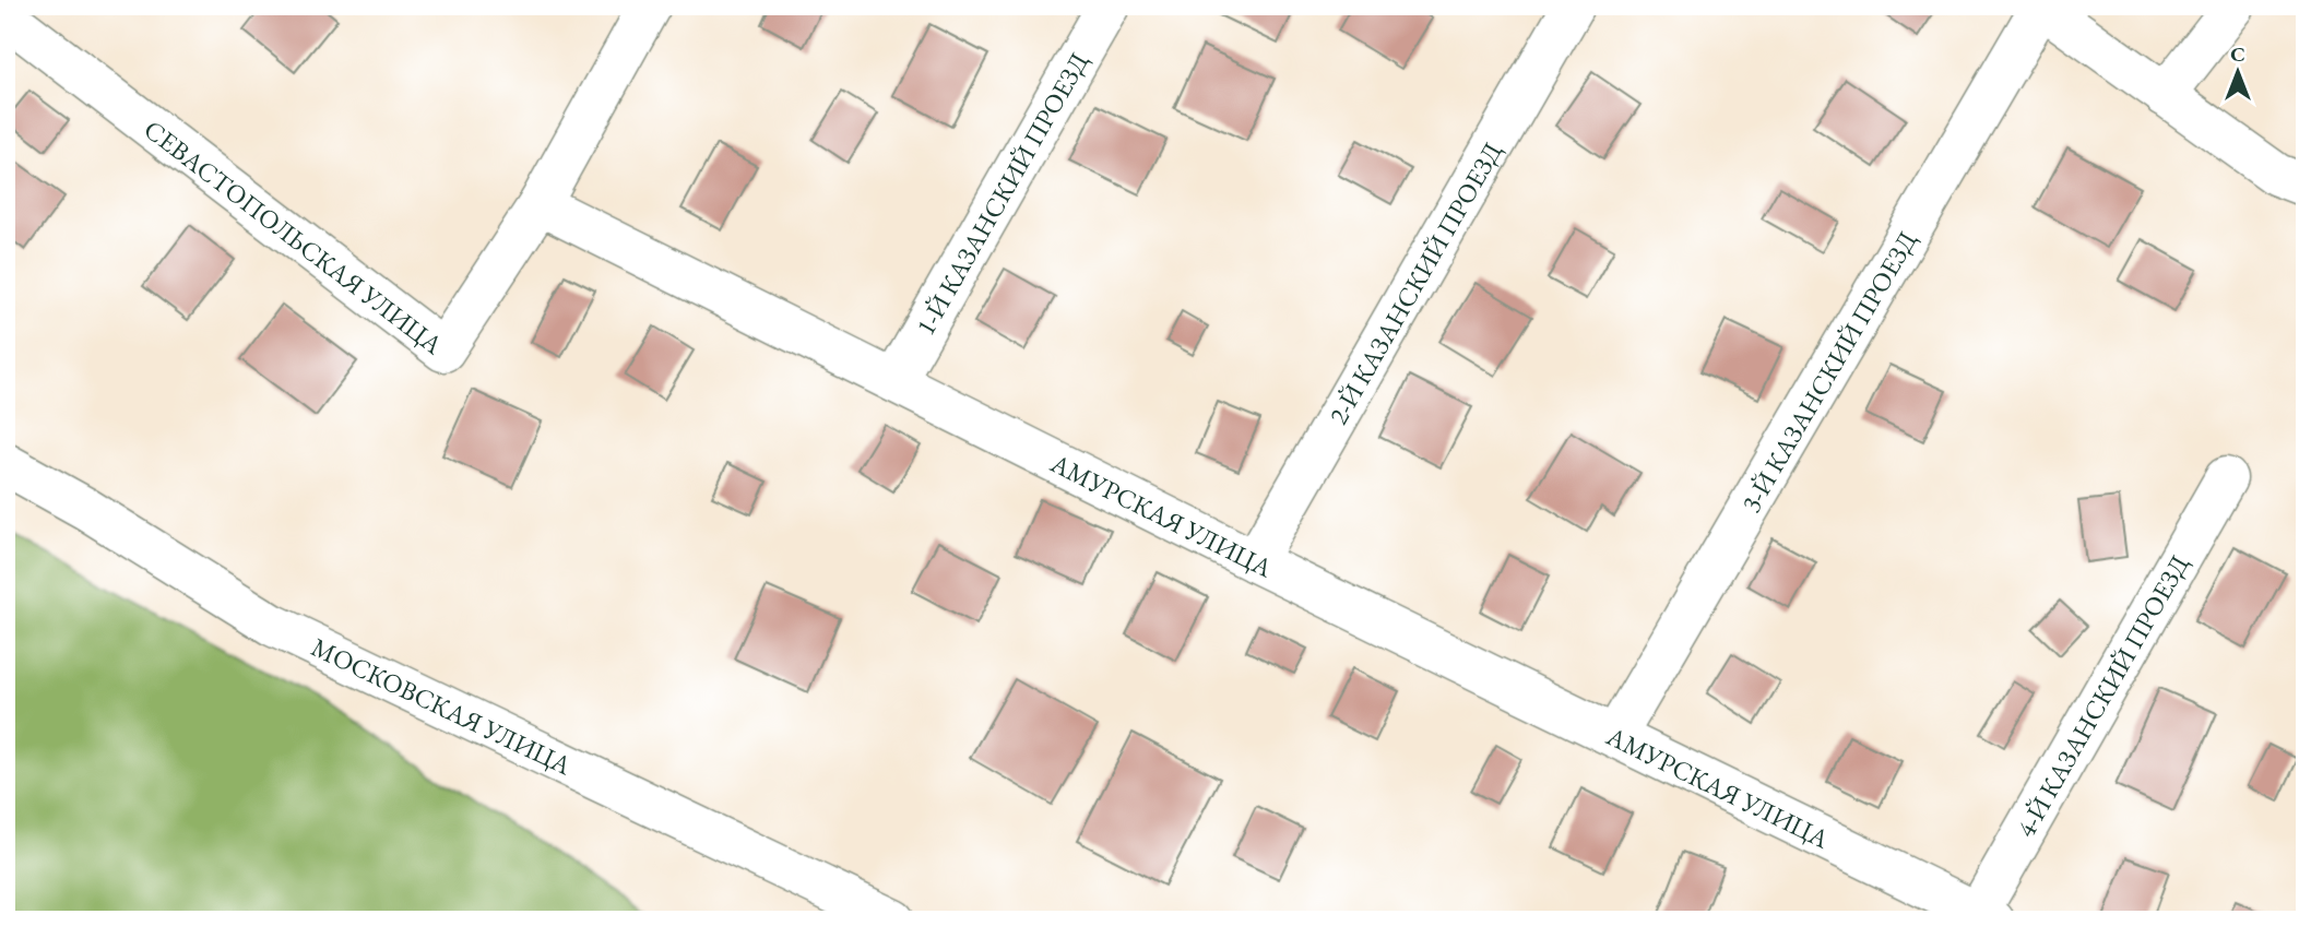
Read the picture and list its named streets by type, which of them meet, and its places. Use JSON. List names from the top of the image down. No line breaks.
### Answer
{"streets":{"street":["1-Й КАЗАНСКИЙ ПРОЕЗД","СЕВАСТОПОЛЬСКАЯ УЛИЦА","2-Й КАЗАНСКИЙ ПРОЕЗД","3-Й КАЗАНСКИЙ ПРОЕЗД","АМУРСКАЯ УЛИЦА","4-Й КАЗАНСКИЙ ПРОЕЗД","МОСКОВСКАЯ УЛИЦА"]},"crossings":[["1-Й КАЗАНСКИЙ ПРОЕЗД","АМУРСКАЯ УЛИЦА"],["СЕВАСТОПОЛЬСКАЯ УЛИЦА","АМУРСКАЯ УЛИЦА"],["2-Й КАЗАНСКИЙ ПРОЕЗД","АМУРСКАЯ УЛИЦА"],["3-Й КАЗАНСКИЙ ПРОЕЗД","АМУРСКАЯ УЛИЦА"],["АМУРСКАЯ УЛИЦА","4-Й КАЗАНСКИЙ ПРОЕЗД"]],"north":"top"}
